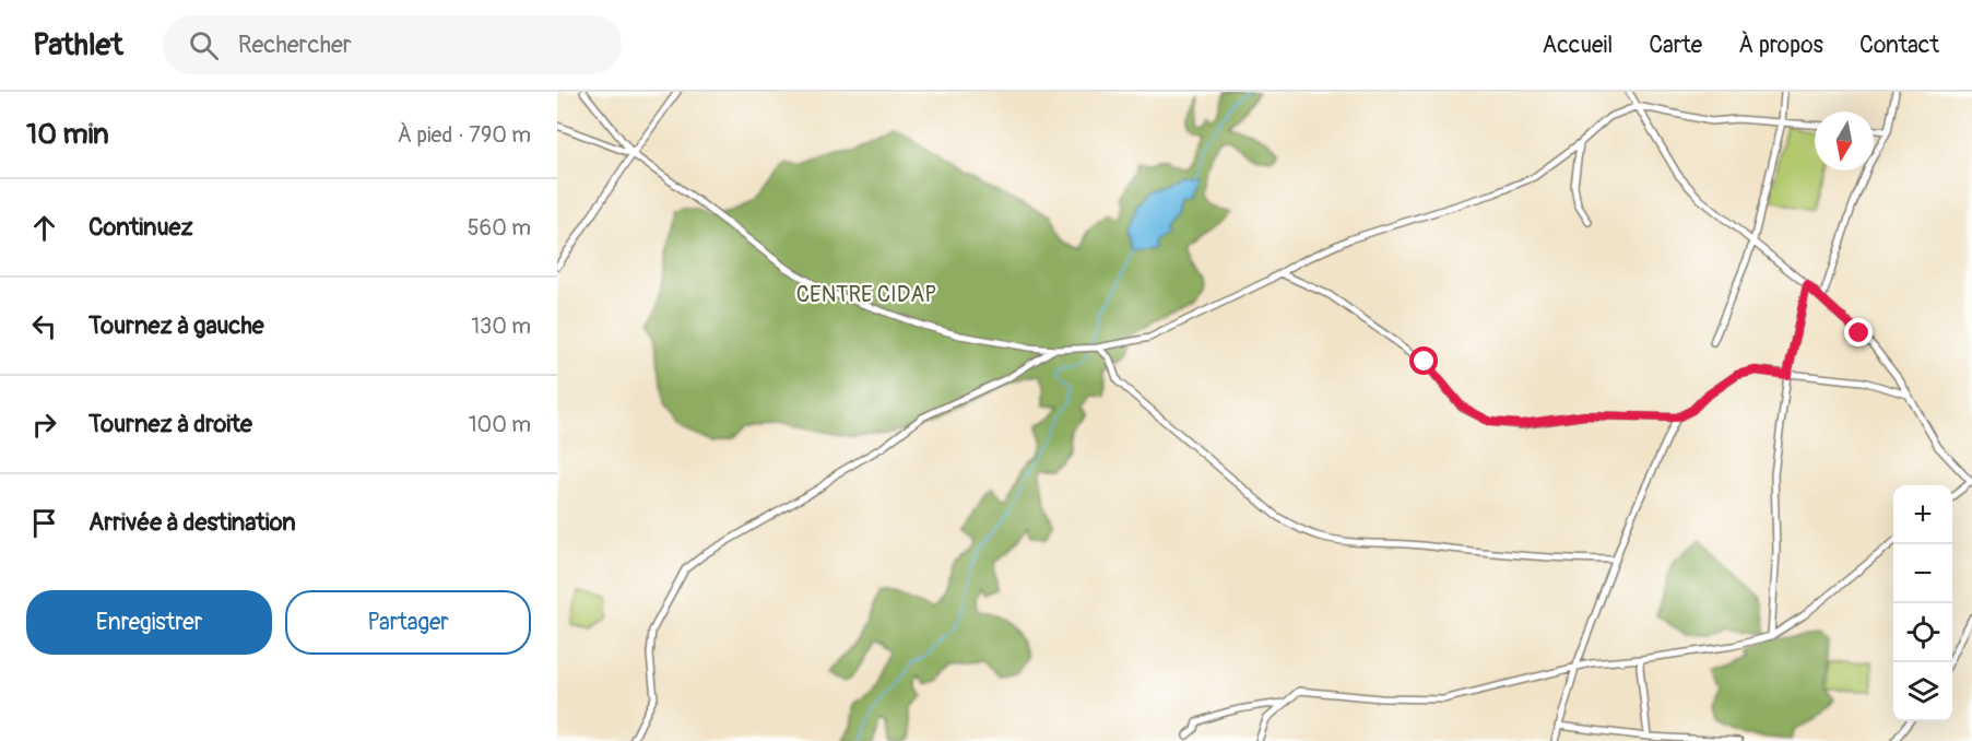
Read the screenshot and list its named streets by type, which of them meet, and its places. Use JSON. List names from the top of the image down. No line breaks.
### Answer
{"parks":["CENTRE CIDAP"],"north":"bottom","page":{"header":"Pathlet","search":"Rechercher","nav":["Accueil","Carte","À propos","Contact"],"heading":["10 min","À pied · 790 m"],"list":[["Continuez","560 m"],["Tournez à gauche","130 m"],["Tournez à droite","100 m"],"Arrivée à destination"],"map_buttons":["+","−"],"buttons":["Enregistrer","Partager"]}}
